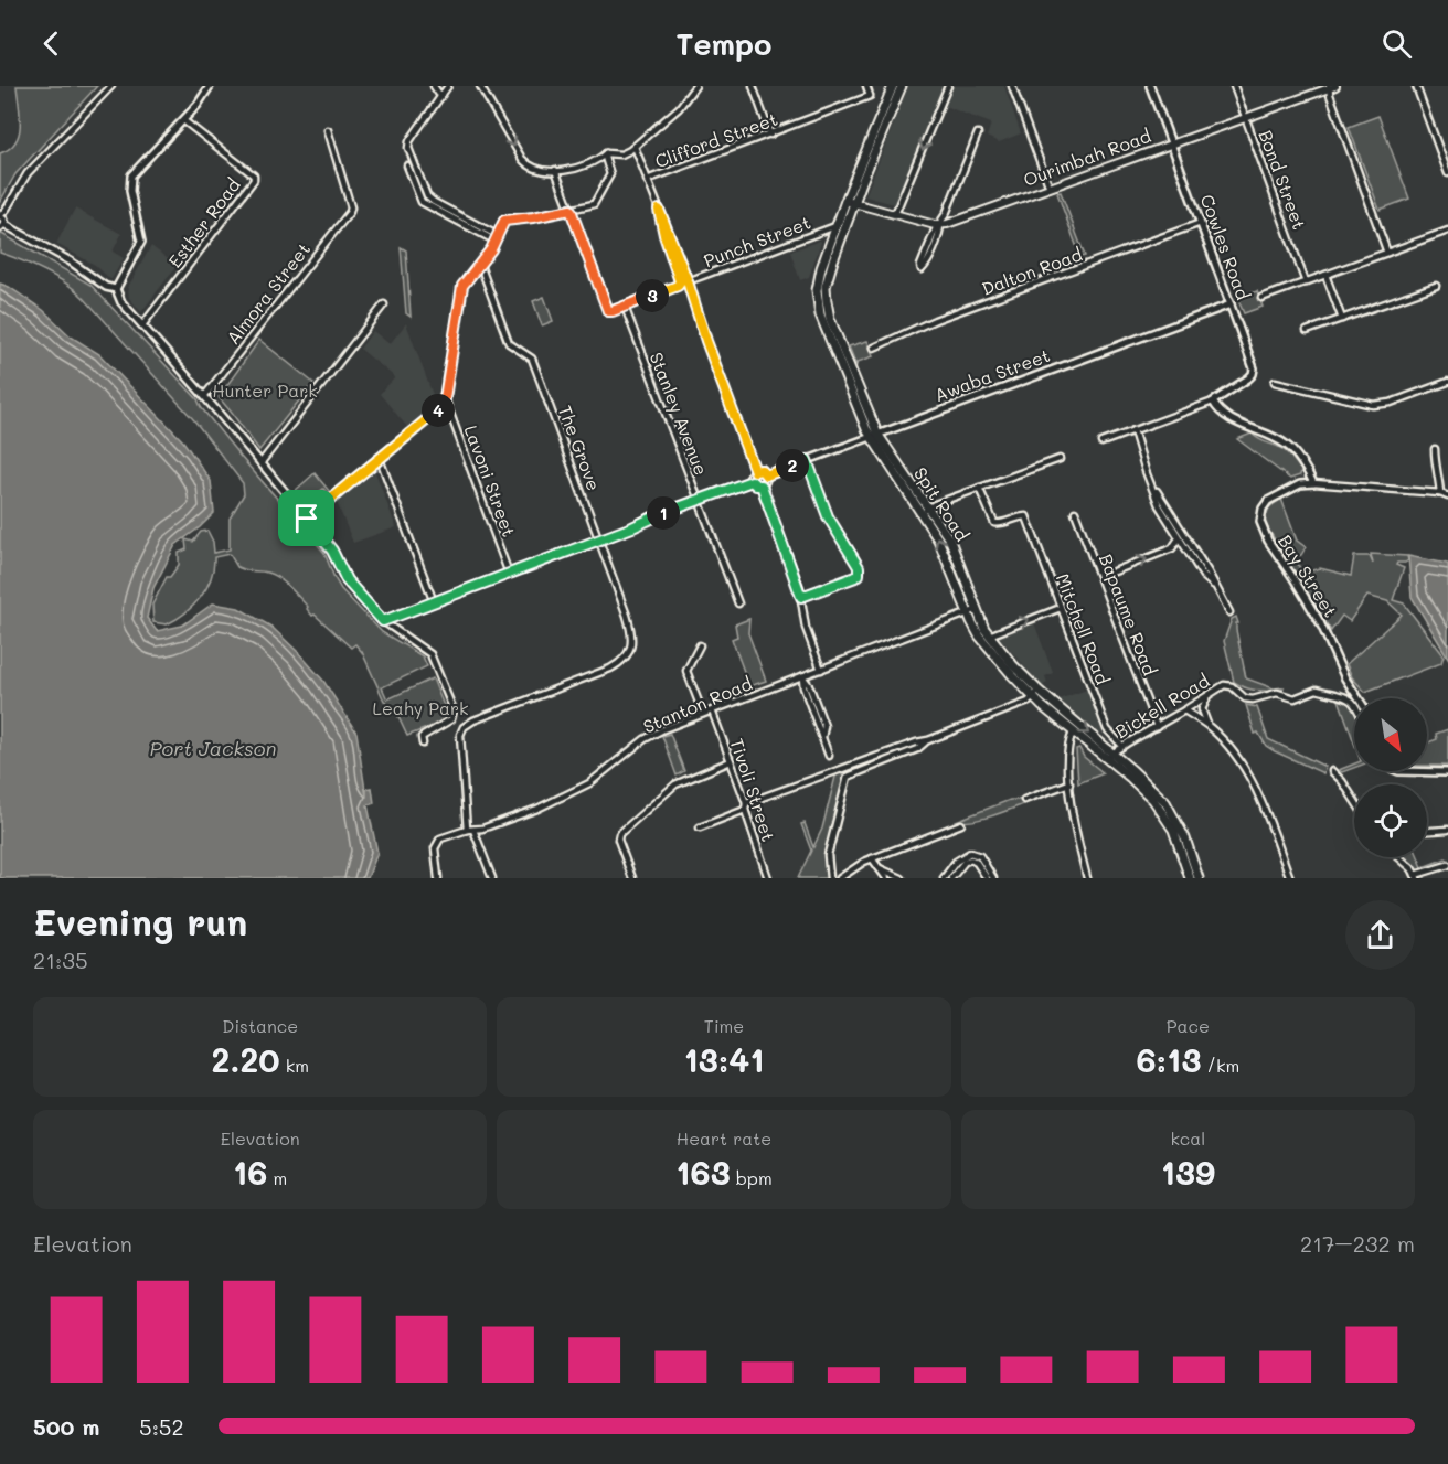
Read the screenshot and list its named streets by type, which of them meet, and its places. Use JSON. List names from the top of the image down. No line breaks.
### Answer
{"streets":{"highway":["Spit Road"],"main road":["Ourimbah Road"],"street":["Clifford Street","Bond Street","Esther Road","Punch Street","Cowles Road","Dalton Road","Almora Street","Awaba Street","Stanley Avenue","The Grove","Lavoni Street","Bay Street","Bapaume Road","Mitchell Road","Stanton Road","Bickell Road","Tivoli Street"]},"crossings":[["Ourimbah Road","Bond Street"],["Ourimbah Road","Cowles Road"],["Punch Street","Spit Road"],["Cowles Road","Dalton Road"],["Cowles Road","Awaba Street"],["Awaba Street","Spit Road"],["The Grove","Stanton Road"],["Spit Road","Stanton Road"],["Spit Road","Bickell Road"],["Bapaume Road","Bickell Road"],["Mitchell Road","Bickell Road"],["Stanton Road","Tivoli Street"]],"water":["Port Jackson"],"parks":["Hunter Park","Leahy Park"],"north":"bottom right","page":{"header":"Tempo","pins":["3","4","2","1"],"heading":["Evening run","21:35"],"stats":[["Distance","2.20 km"],["Time","13:41"],["Pace","6:13 /km"],["Elevation","16 m"],["Heart rate","163 bpm"],["kcal","139"]],"chart":["Elevation","217–232 m"],"list":[{"name":"500 m","note":"5:52"}]}}
